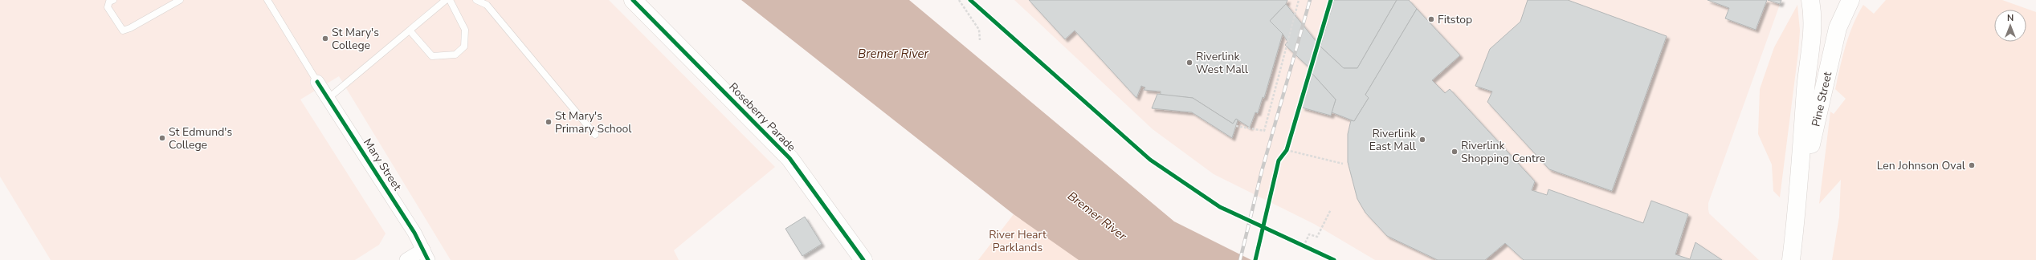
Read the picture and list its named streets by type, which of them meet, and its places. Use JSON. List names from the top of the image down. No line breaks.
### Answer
{"streets":{"main road":["Pine Street","Roseberry Parade"],"street":["Mary Street"]},"water":["Bremer River"],"parks":["River Heart Parklands"],"places":["Fitstop","St Mary's College","Riverlink West Mall","St Mary's Primary School","St Edmund's College","Riverlink East Mall","Riverlink Shopping Centre","Len Johnson Oval"],"north":"top"}
